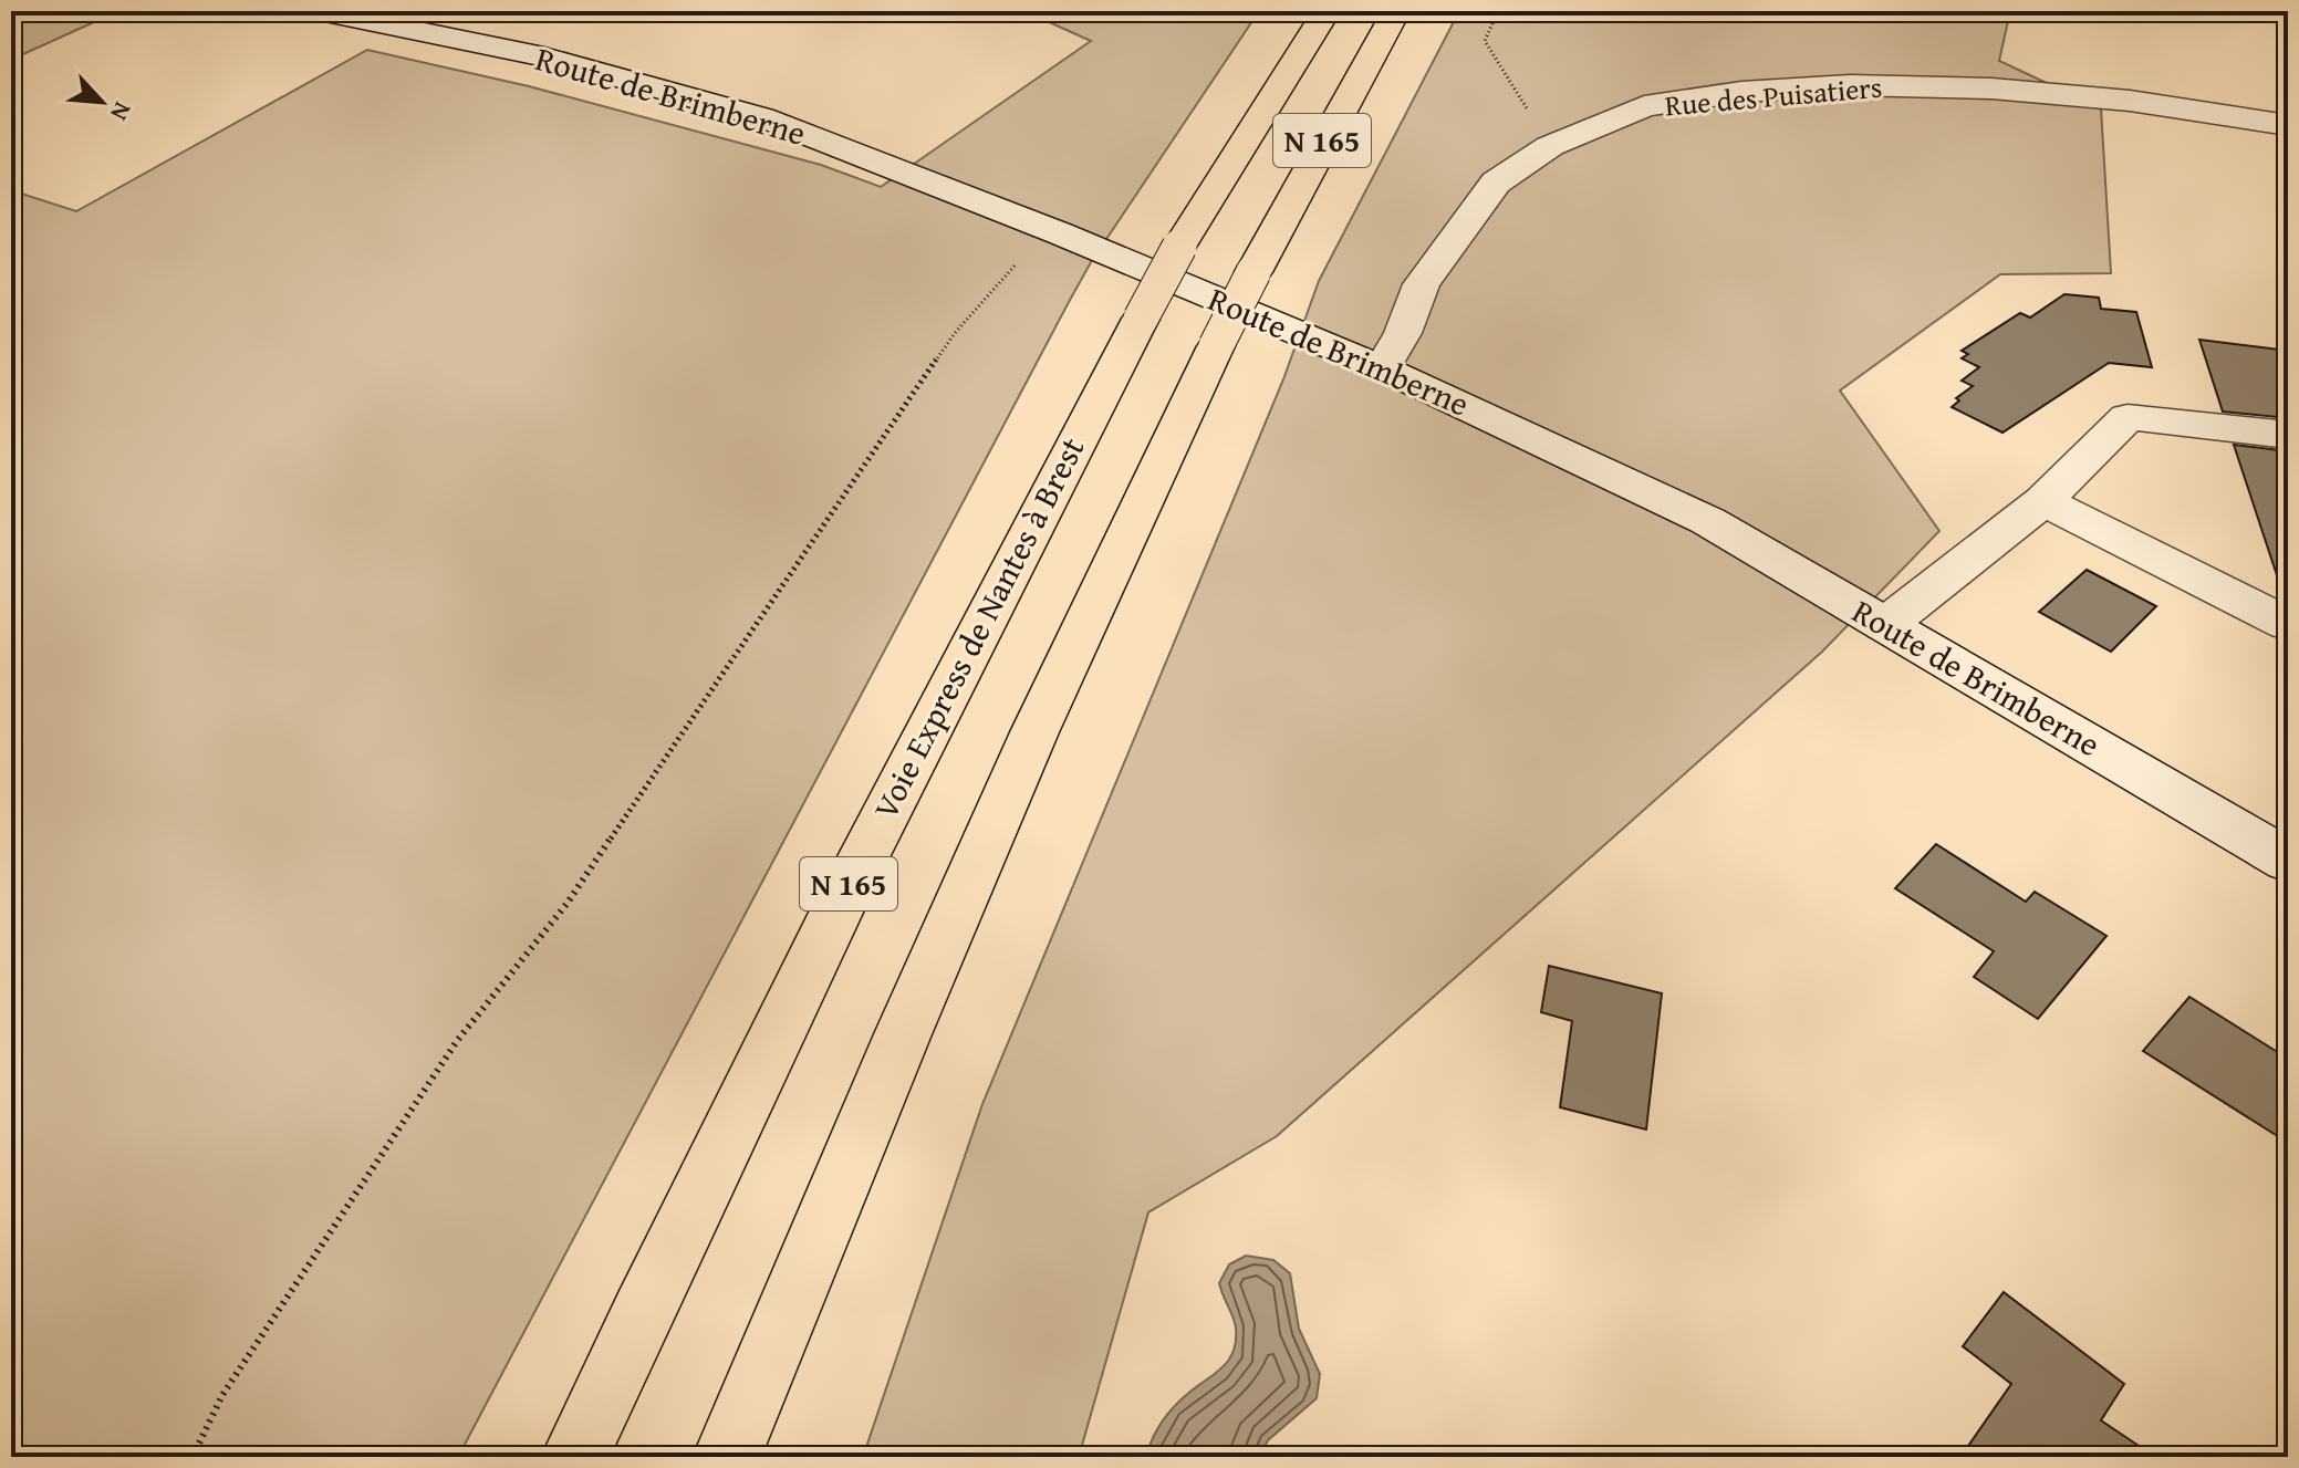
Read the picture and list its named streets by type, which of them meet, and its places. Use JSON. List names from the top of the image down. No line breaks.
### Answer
{"streets":{"highway":["N 165","Voie Express de Nantes à Brest"],"street":["Route de Brimberne","Rue des Puisatiers"]},"crossings":[["Route de Brimberne","Rue des Puisatiers"]],"north":"bottom right"}
